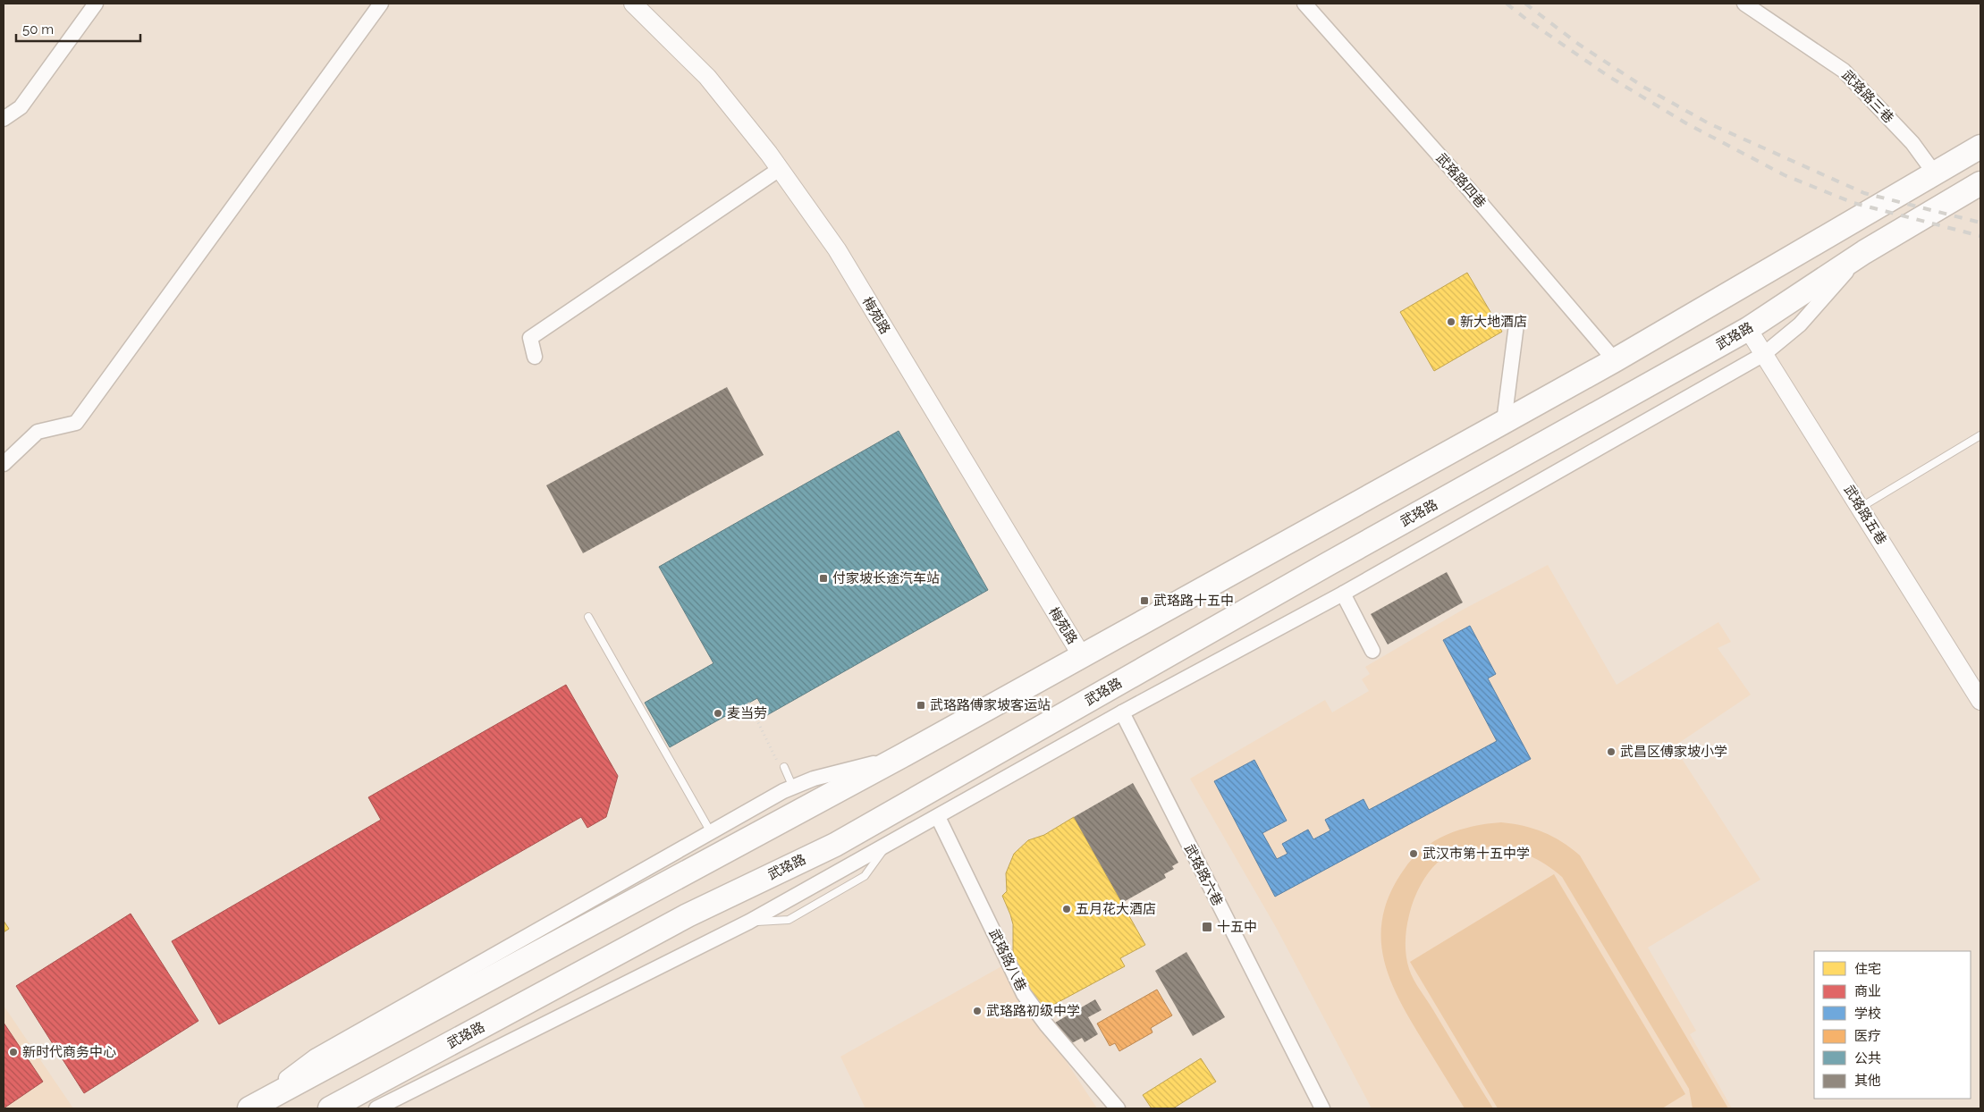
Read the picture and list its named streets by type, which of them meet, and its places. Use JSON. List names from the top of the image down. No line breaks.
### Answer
{"streets":{"highway":["武珞路"],"street":["武珞路三巷","武珞路四巷","梅苑路","武珞路五巷","武珞路六巷","武珞路八巷"]},"crossings":[["武珞路","武珞路五巷"],["武珞路","武珞路六巷"],["武珞路","武珞路八巷"]],"places":{"other":["新大地酒店","麦当劳","武昌区傅家坡小学","武汉市第十五中学","五月花大酒店","武珞路初级中学","新时代商务中心"],"transit":["付家坡长途汽车站","武珞路十五中","武珞路傅家坡客运站","十五中"]},"legend":["住宅","商业","学校","医疗","公共","其他"],"scale_bar":"50 m"}
